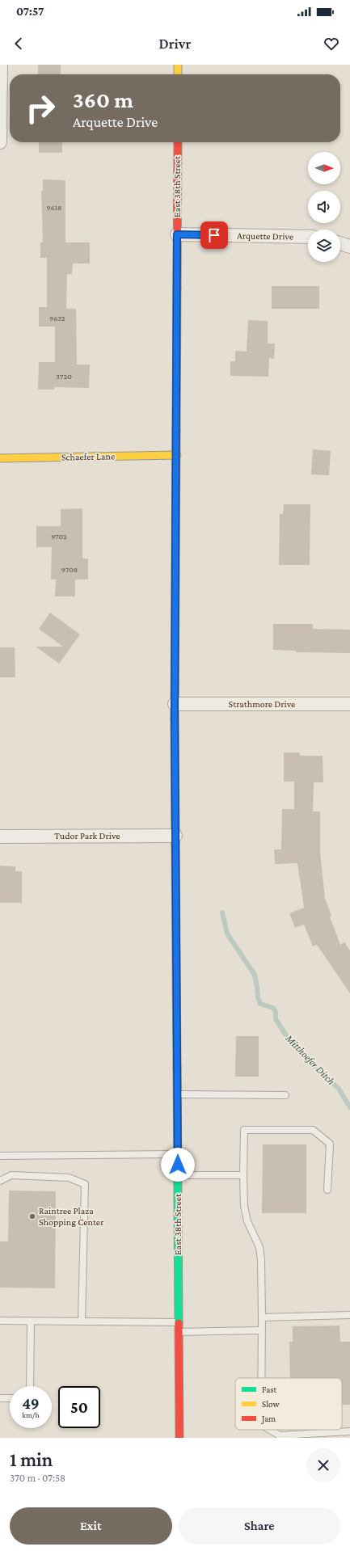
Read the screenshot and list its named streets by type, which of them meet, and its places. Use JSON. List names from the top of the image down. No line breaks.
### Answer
{"streets":{"main road":["East 38th Street","Schaefer Lane"],"street":["Arquette Drive","Strathmore Drive","Tudor Park Drive"]},"crossings":[["East 38th Street","Arquette Drive"],["East 38th Street","Schaefer Lane"],["East 38th Street","Strathmore Drive"],["East 38th Street","Tudor Park Drive"]],"water":["Mitthoefer Ditch"],"places":["Raintree Plaza Shopping Center"],"house_numbers":["9618","9632","3720","9702","9708"],"legend":["Fast","Slow","Jam"],"north":"right","page":{"status":"07:57","header":"Drivr","turn":["360 m","Arquette Drive"],"speed":"49 km/h","limit":"50","heading":["1 min","370 m · 07:58"],"buttons":["Exit","Share"]}}
